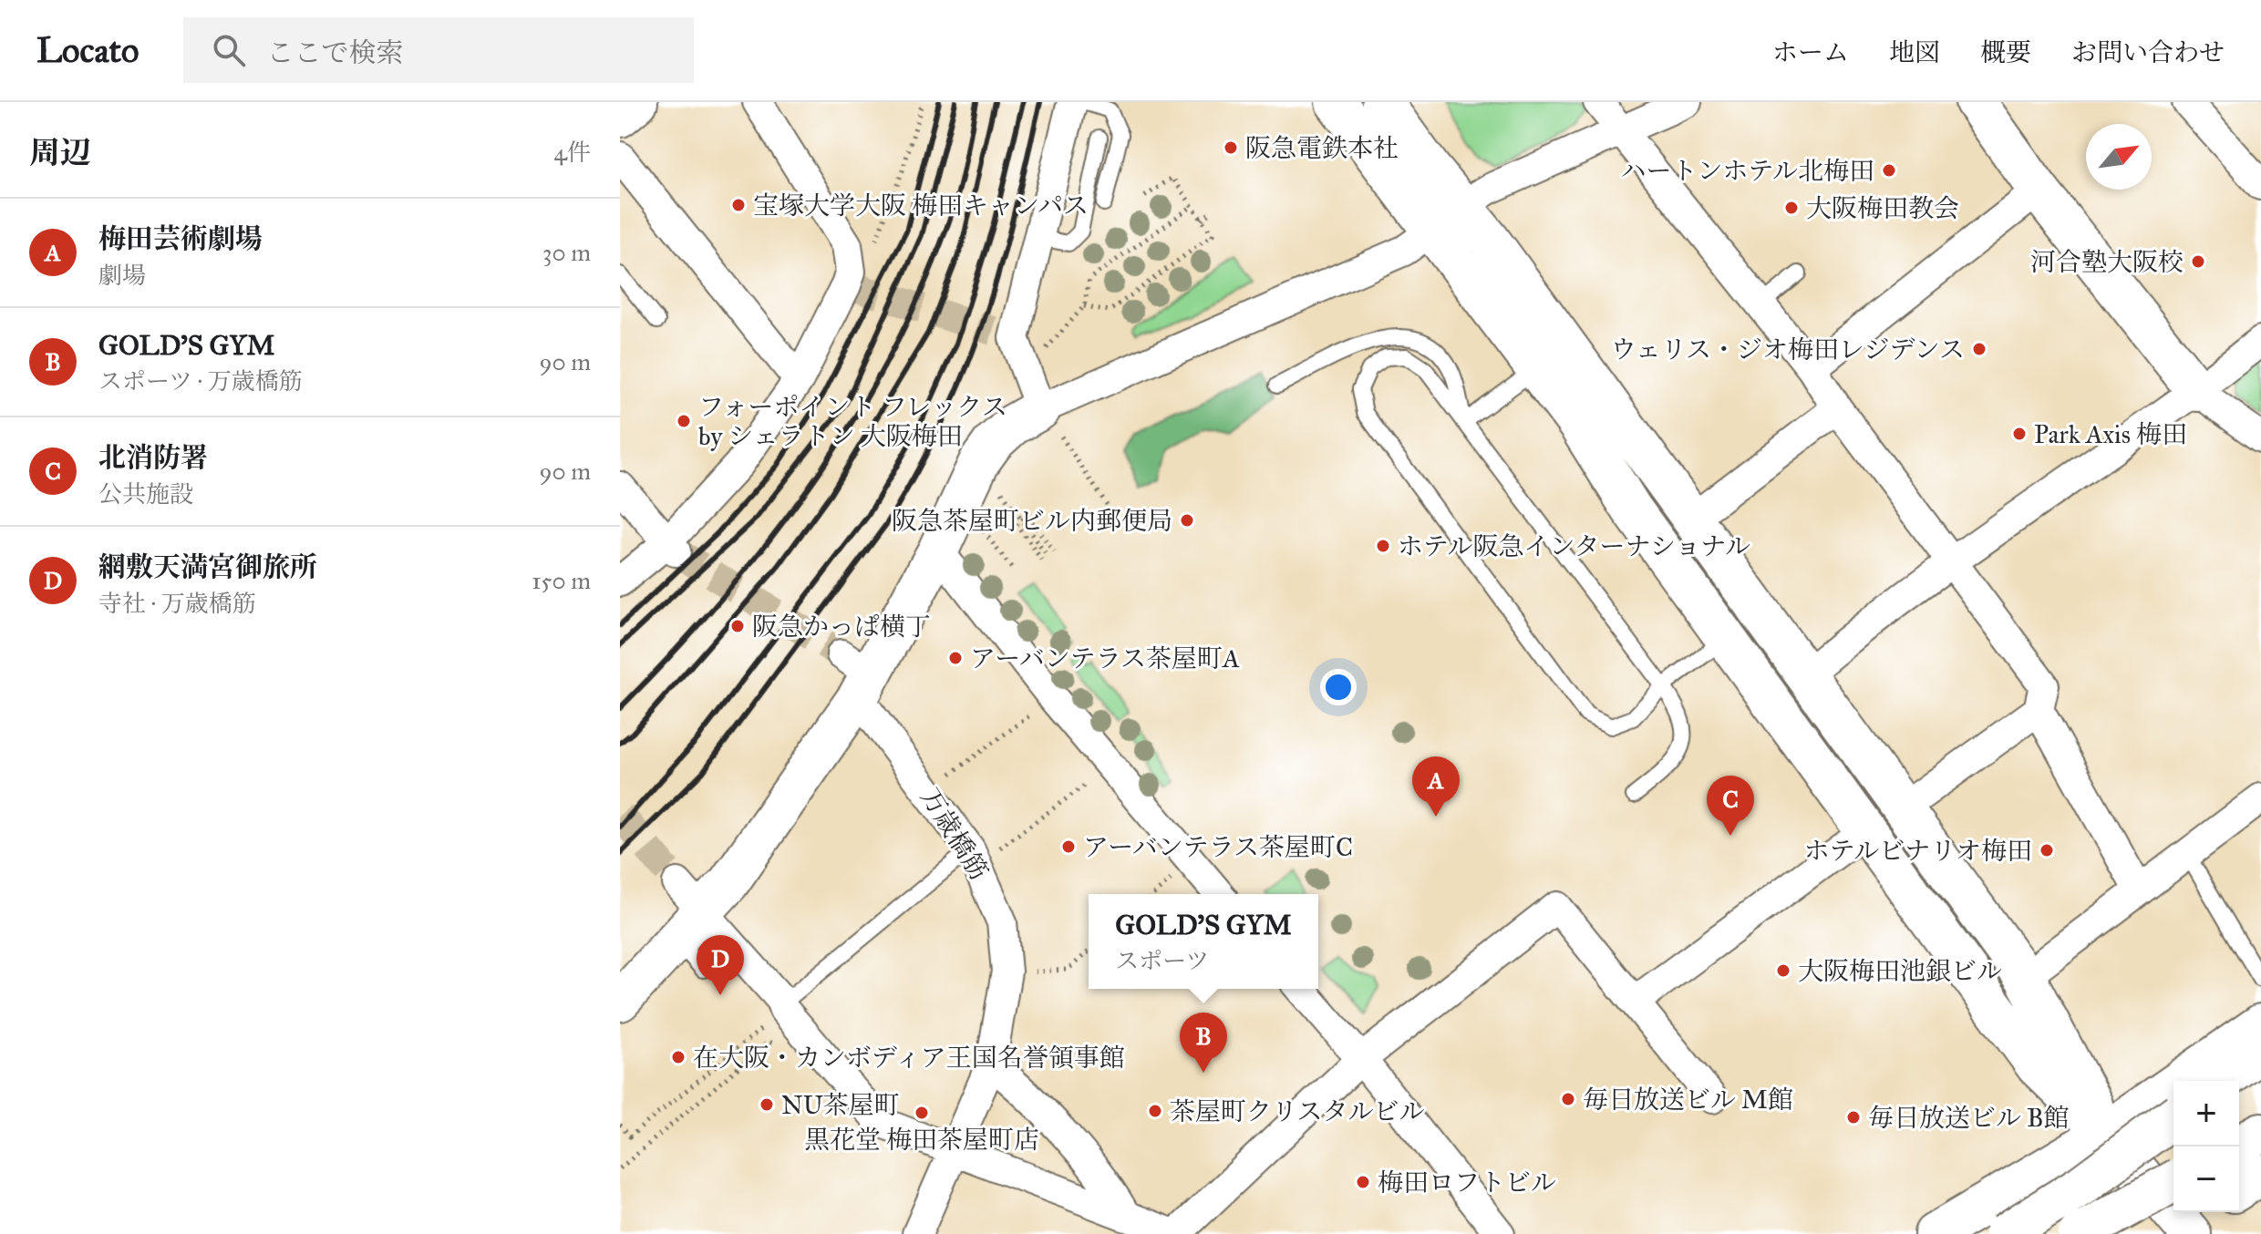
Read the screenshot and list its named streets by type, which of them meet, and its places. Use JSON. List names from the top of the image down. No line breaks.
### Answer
{"streets":{"street":["万歳橋筋"]},"places":["阪急電鉄本社","ハートンホテル北梅田","宝塚大学大阪 梅田キャンパス","大阪梅田教会","河合塾大阪校","ウェリス・ジオ梅田レジデンス","フォーポイント フレックス by シェラトン 大阪梅田","Park Axis 梅田","阪急茶屋町ビル内郵便局","ホテル阪急インターナショナル","阪急かっぱ横丁","アーバンテラス茶屋町A","アーバンテラス茶屋町C","ホテルビナリオ梅田","大阪梅田池銀ビル","在大阪・カンボディア王国名誉領事館","毎日放送ビル M館","NU茶屋町","茶屋町クリスタルビル","黒花堂 梅田茶屋町店","毎日放送ビル B館","梅田ロフトビル"],"north":"top right","page":{"header":"Locato","search":"ここで検索","nav":["ホーム","地図","概要","お問い合わせ"],"heading":["周辺","4件"],"list":[{"mark":"A","name":"梅田芸術劇場","note":"劇場","value":"30 m"},{"mark":"B","name":"GOLD’S GYM","note":"スポーツ · 万歳橋筋","value":"90 m"},{"mark":"C","name":"北消防署","note":"公共施設","value":"90 m"},{"mark":"D","name":"網敷天満宮御旅所","note":"寺社 · 万歳橋筋","value":"150 m"}],"pins":["A","C","D","B"],"popup":["GOLD’S GYM","スポーツ"],"map_buttons":["+","−"]}}
